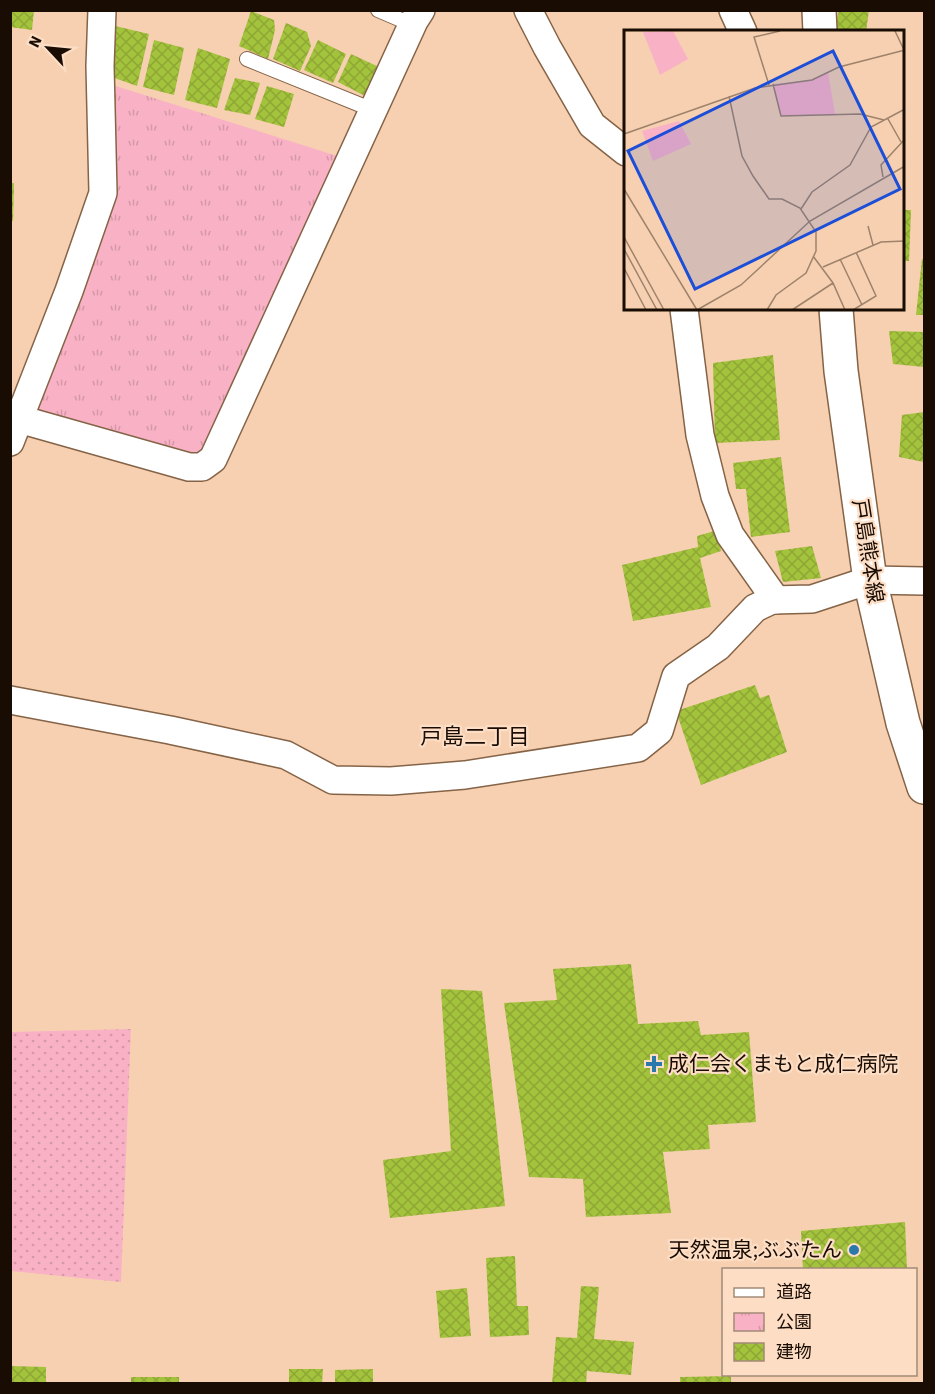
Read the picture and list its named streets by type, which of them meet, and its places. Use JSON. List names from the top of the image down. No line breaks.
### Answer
{"streets":{"main road":["戸島熊本線"]},"districts":["戸島二丁目"],"places":{"health":["成仁会くまもと成仁病院"],"other":["天然温泉;ぶぶたん"]},"legend":["道路","公園","建物"],"north":"top left"}
